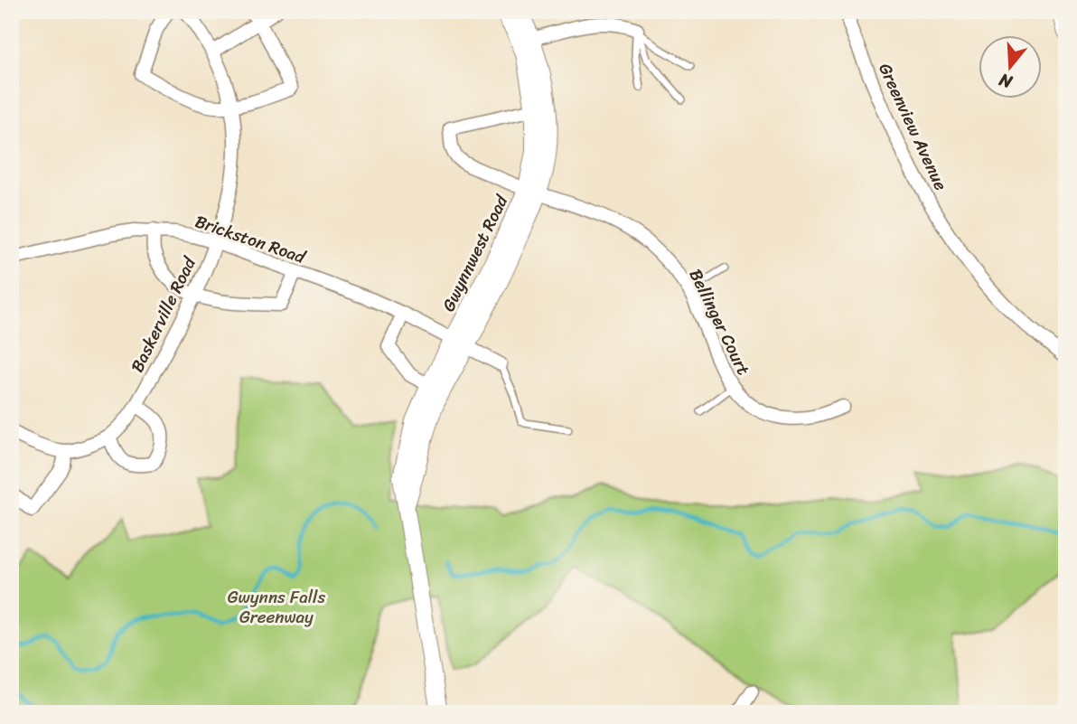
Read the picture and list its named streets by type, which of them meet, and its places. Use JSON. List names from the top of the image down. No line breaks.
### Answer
{"streets":{"street":["Greenview Avenue","Brickston Road","Gwynnwest Road","Baskerville Road","Bellinger Court"]},"crossings":[["Brickston Road","Gwynnwest Road"],["Brickston Road","Baskerville Road"],["Gwynnwest Road","Bellinger Court"]],"parks":["Gwynns Falls Greenway"],"north":"bottom"}
